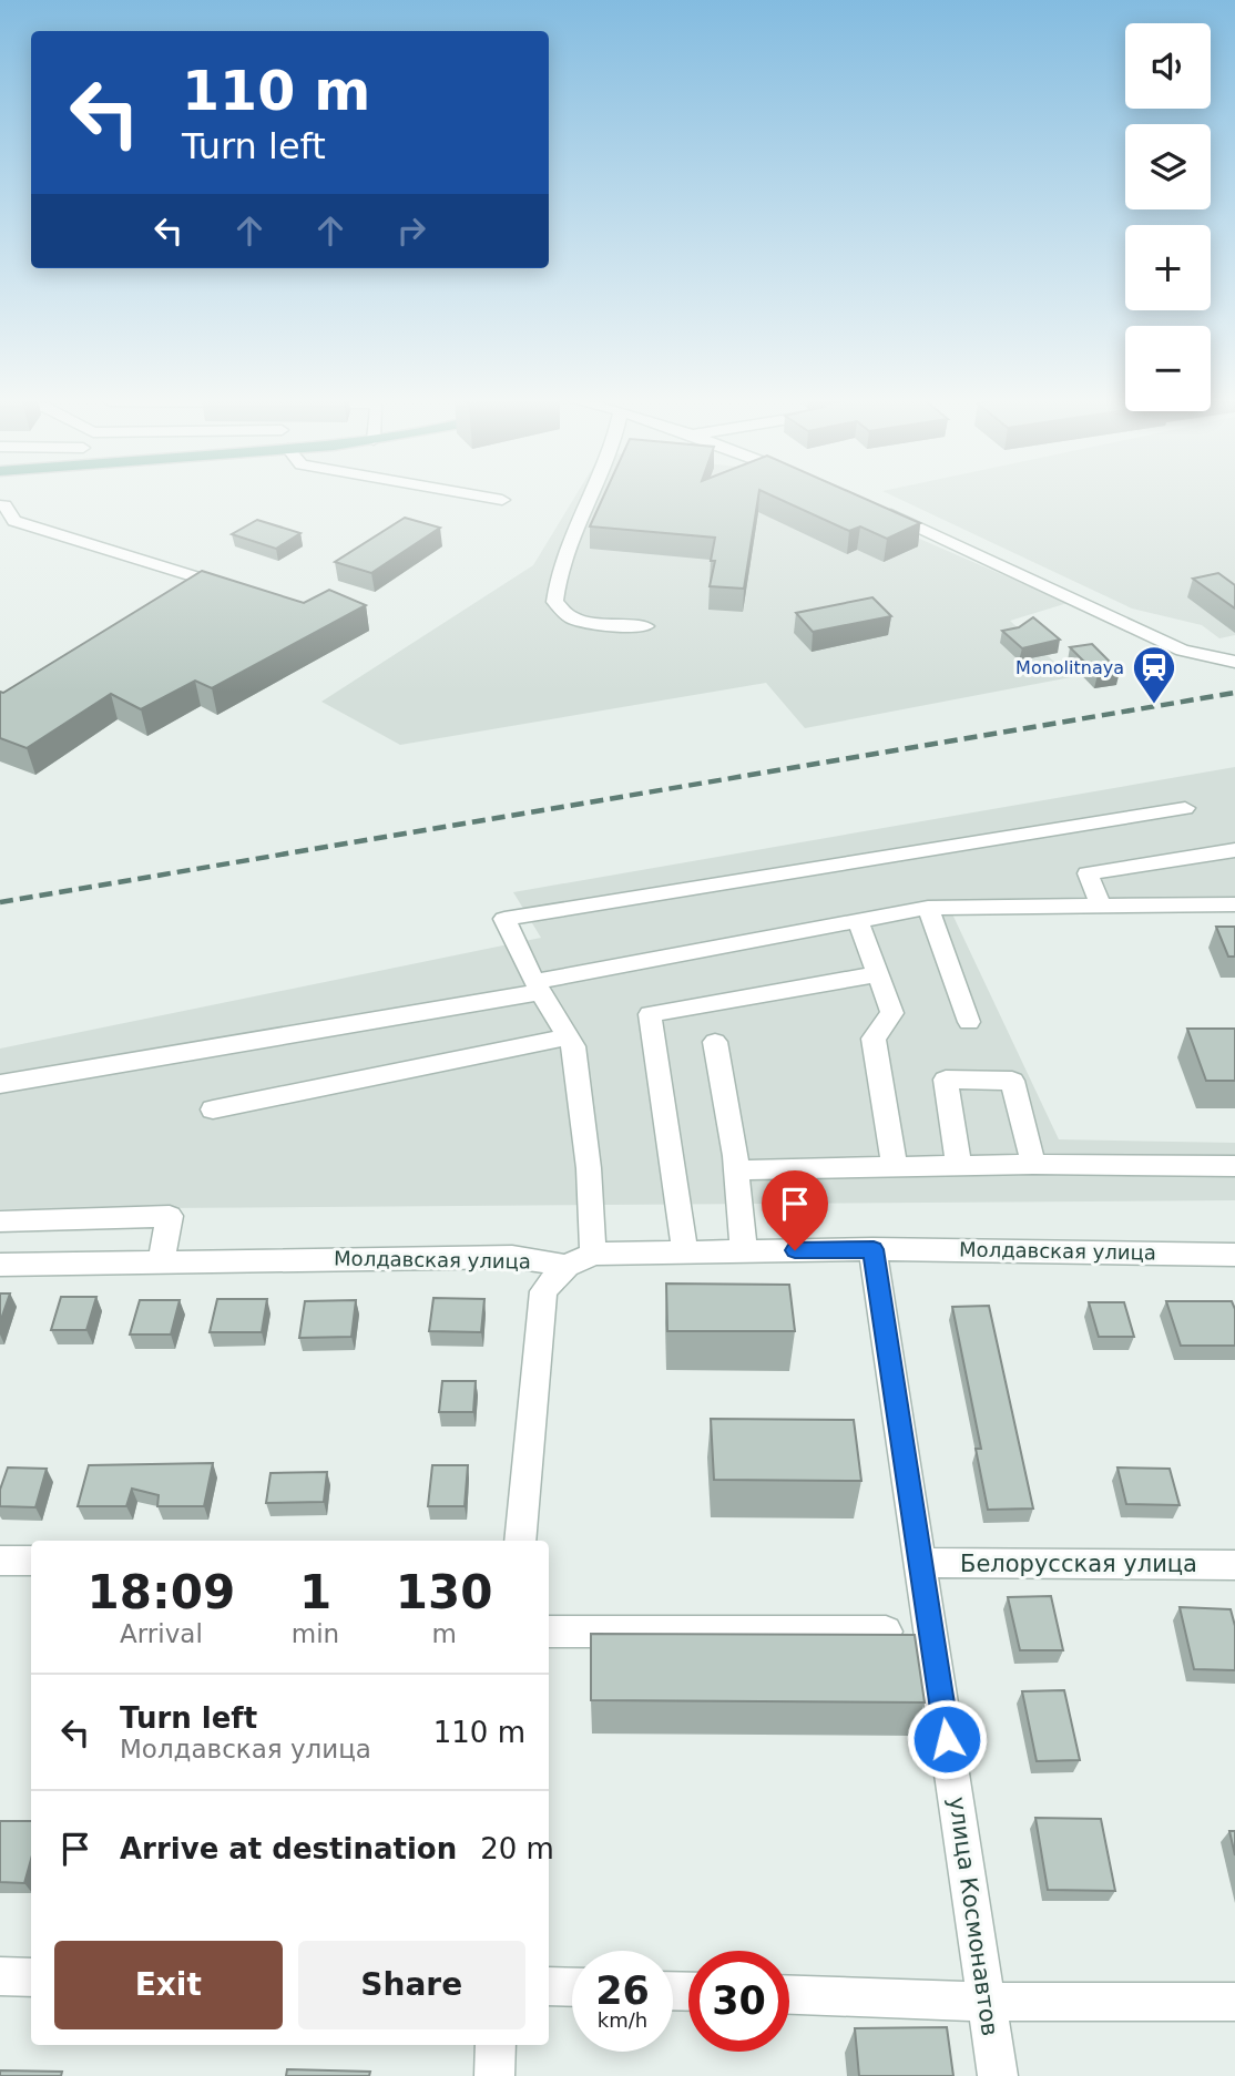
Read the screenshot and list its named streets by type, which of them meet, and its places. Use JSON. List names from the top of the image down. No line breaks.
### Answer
{"streets":{"street":["Молдавская улица","Белорусская улица","улица Космонавтов"]},"crossings":[["Молдавская улица","улица Космонавтов"],["Белорусская улица","улица Космонавтов"]],"places":{"station":["Monolitnaya"]},"page":{"map_buttons":["+","−"],"turn":["110 m","Turn left"],"eta":["18:09","Arrival","1","min","130","m"],"list":[{"name":"Turn left","note":"Молдавская улица","value":"110 m"},{"name":"Arrive at destination","value":"20 m"}],"buttons":["Exit","Share"],"speed":"26 km/h","limit":"30"}}
